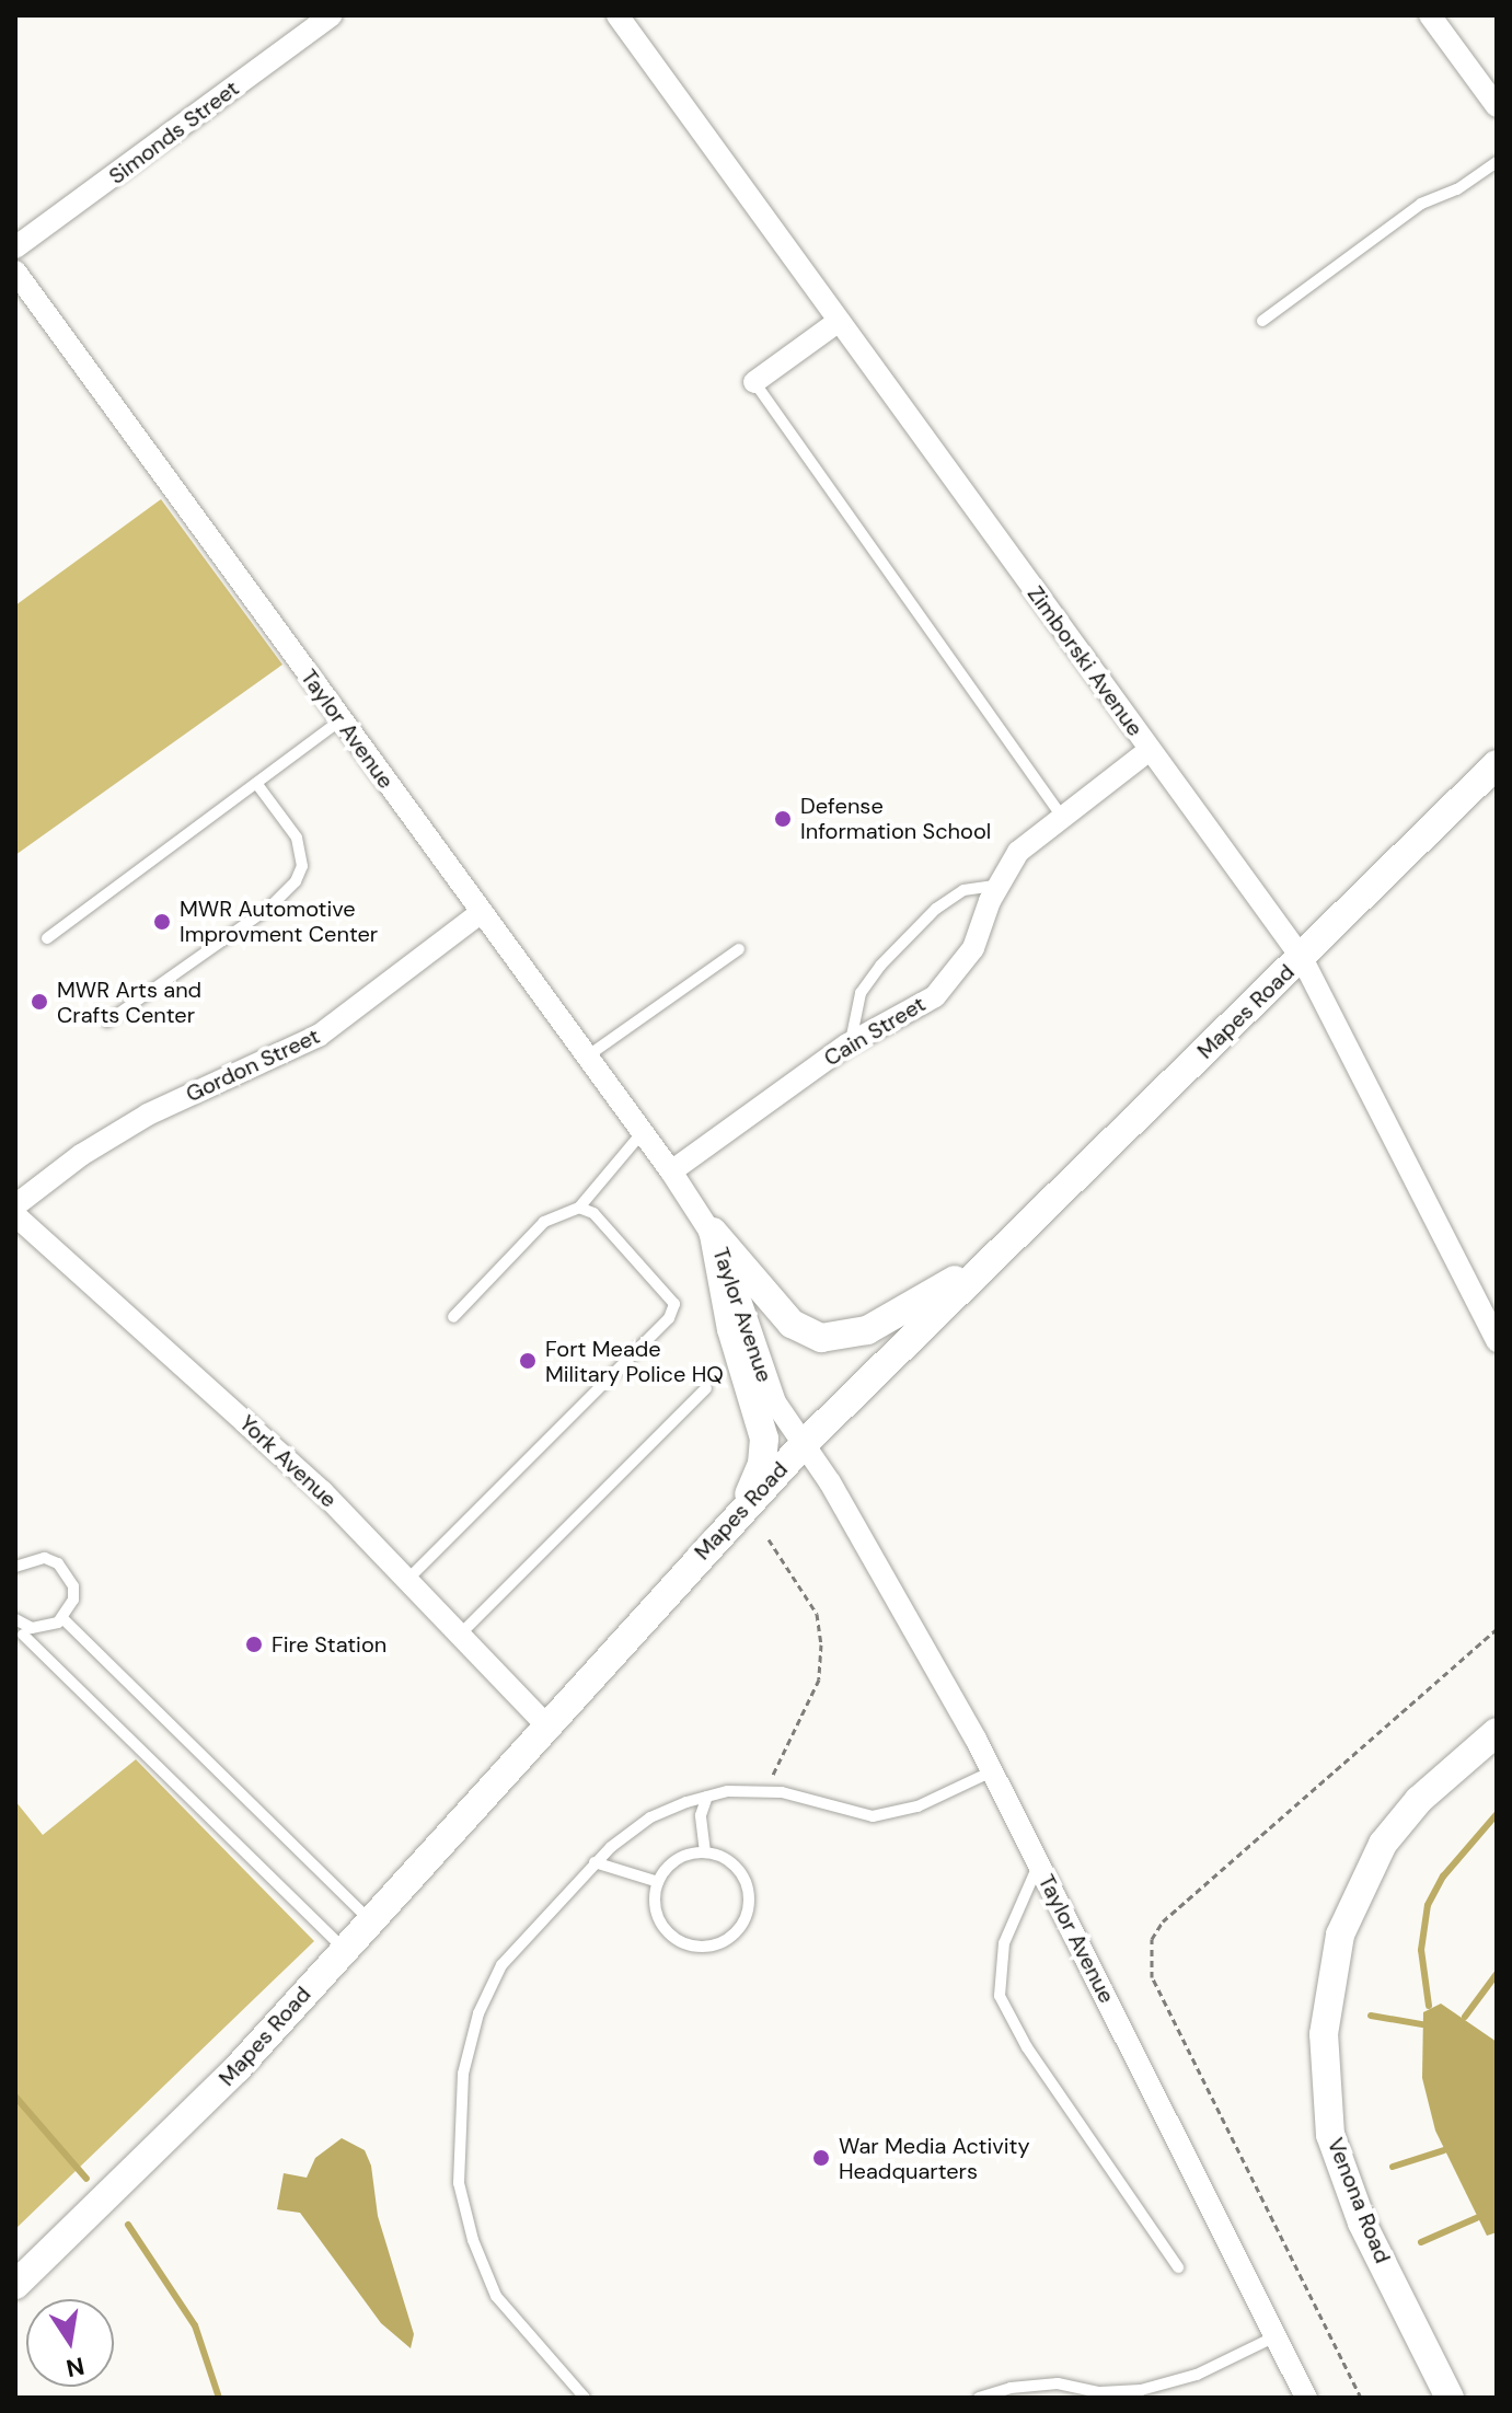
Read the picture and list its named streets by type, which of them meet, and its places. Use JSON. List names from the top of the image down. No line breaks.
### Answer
{"streets":{"street":["Simonds Street","Zimborski Avenue","Taylor Avenue","Mapes Road","Cain Street","Gordon Street","York Avenue","Venona Road"]},"crossings":[["Zimborski Avenue","Mapes Road"],["Zimborski Avenue","Cain Street"],["Taylor Avenue","Mapes Road"],["Taylor Avenue","Cain Street"],["Taylor Avenue","Gordon Street"],["Mapes Road","York Avenue"]],"places":["Defense Information School","MWR Automotive Improvment Center","MWR Arts and Crafts Center","Fort Meade Military Police HQ","Fire Station","War Media Activity Headquarters"],"north":"bottom"}
